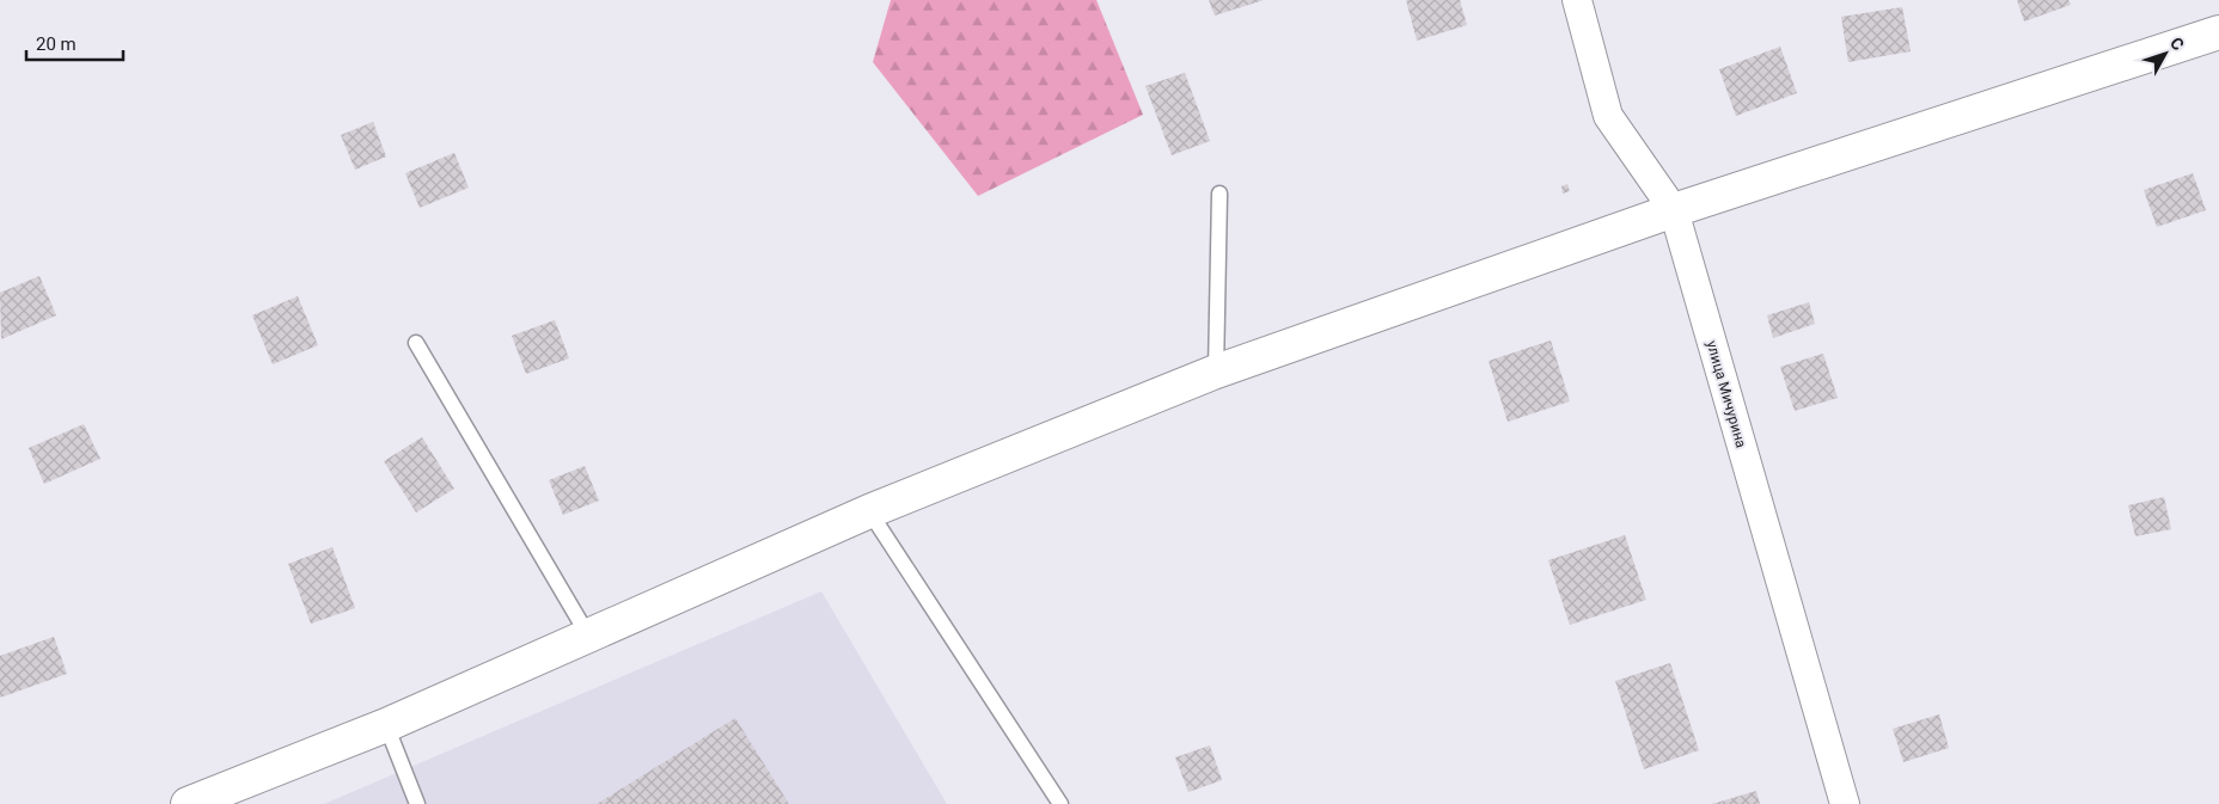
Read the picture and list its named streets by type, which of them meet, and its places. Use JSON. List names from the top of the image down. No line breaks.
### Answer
{"streets":{"street":["улица Мичурина"]},"scale_bar":"20 m","north":"top right"}
